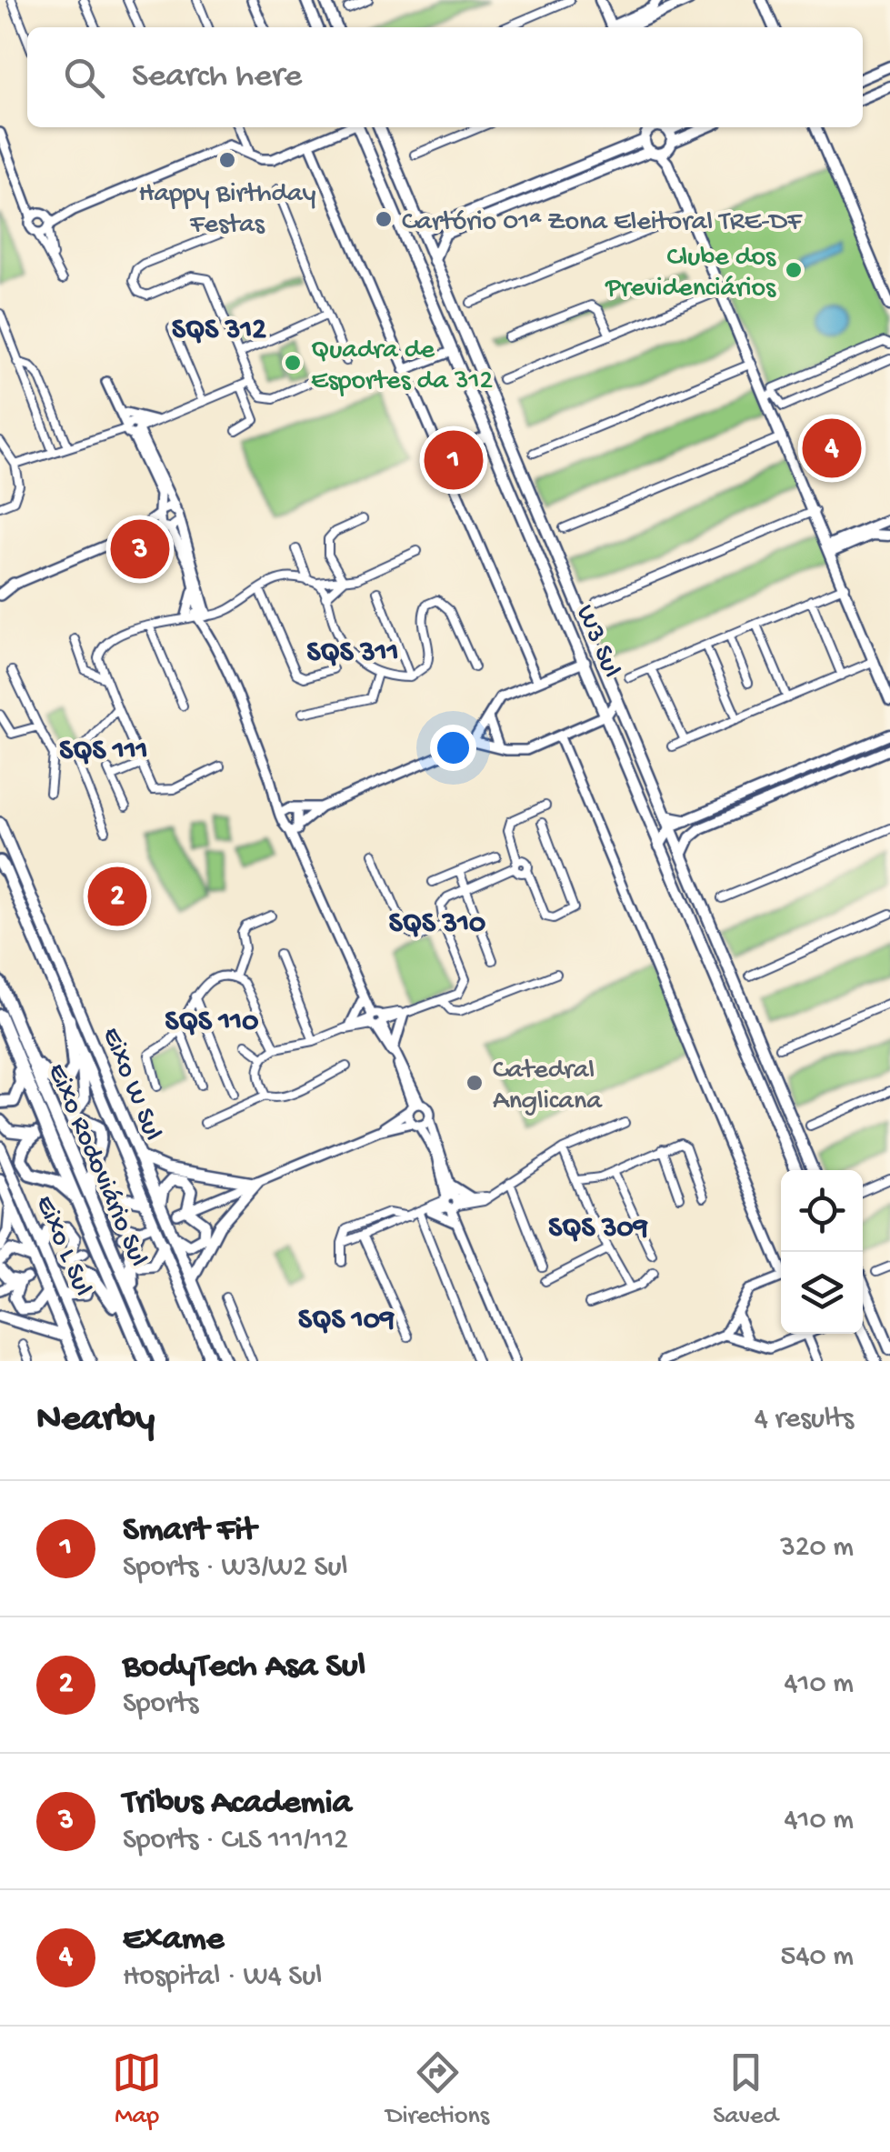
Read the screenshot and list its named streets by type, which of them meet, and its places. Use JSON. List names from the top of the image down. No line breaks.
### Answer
{"streets":{"highway":["Eixo Rodoviário Sul"],"main road":["W3 Sul","Eixo W Sul","Eixo L Sul"]},"districts":["SQS 312","SQS 311","SQS 111","SQS 310","SQS 110","SQS 309","SQS 109"],"places":["Happy Birthday Festas","Cartório 01ª Zona Eleitoral TRE-DF","Clube dos Previdenciários","Quadra de Esportes da 312","Catedral Anglicana"],"page":{"search":"Search here","pins":["4","1","3","2"],"heading":["Nearby","4 results"],"list":[{"mark":"1","name":"Smart Fit","note":"Sports · W3/W2 Sul","value":"320 m"},{"mark":"2","name":"BodyTech Asa Sul","note":"Sports","value":"410 m"},{"mark":"3","name":"Tribus Academia","note":"Sports · CLS 111/112","value":"410 m"},{"mark":"4","name":"Exame","note":"Hospital · W4 Sul","value":"540 m"}],"nav":["Map","Directions","Saved"]}}
